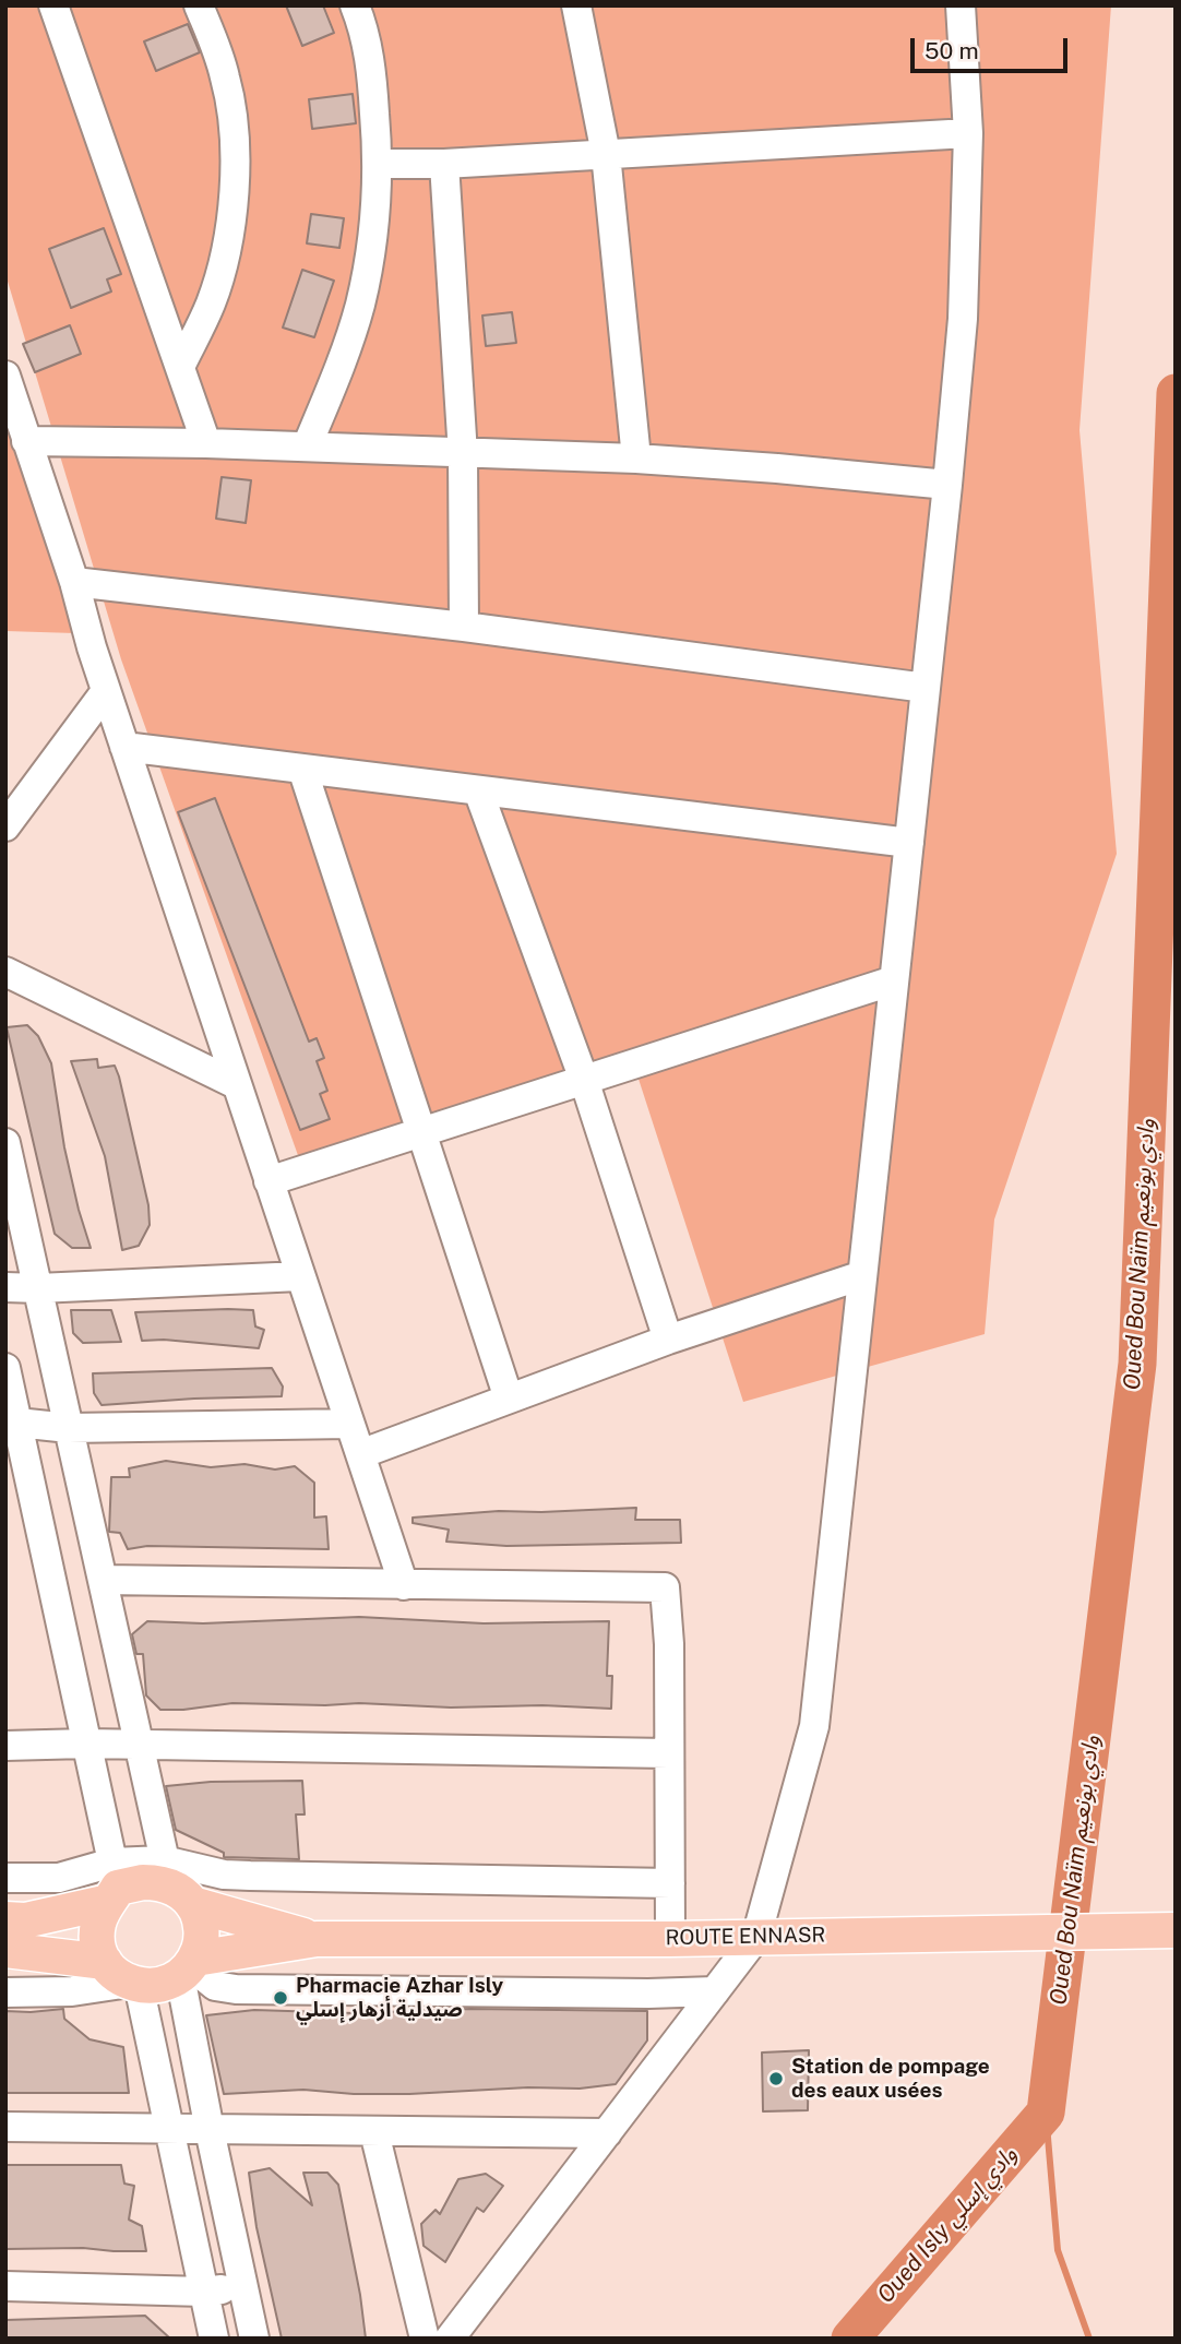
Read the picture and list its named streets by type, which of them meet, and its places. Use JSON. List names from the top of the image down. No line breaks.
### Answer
{"streets":{"main road":["ROUTE ENNASR"]},"water":["Oued Bou Naïm وادي بونعيم","Oued Isly وادي إسلي"],"places":["Pharmacie Azhar Isly صيدلية أزهار إسلي","Station de pompage des eaux usées"],"scale_bar":"50 m"}
